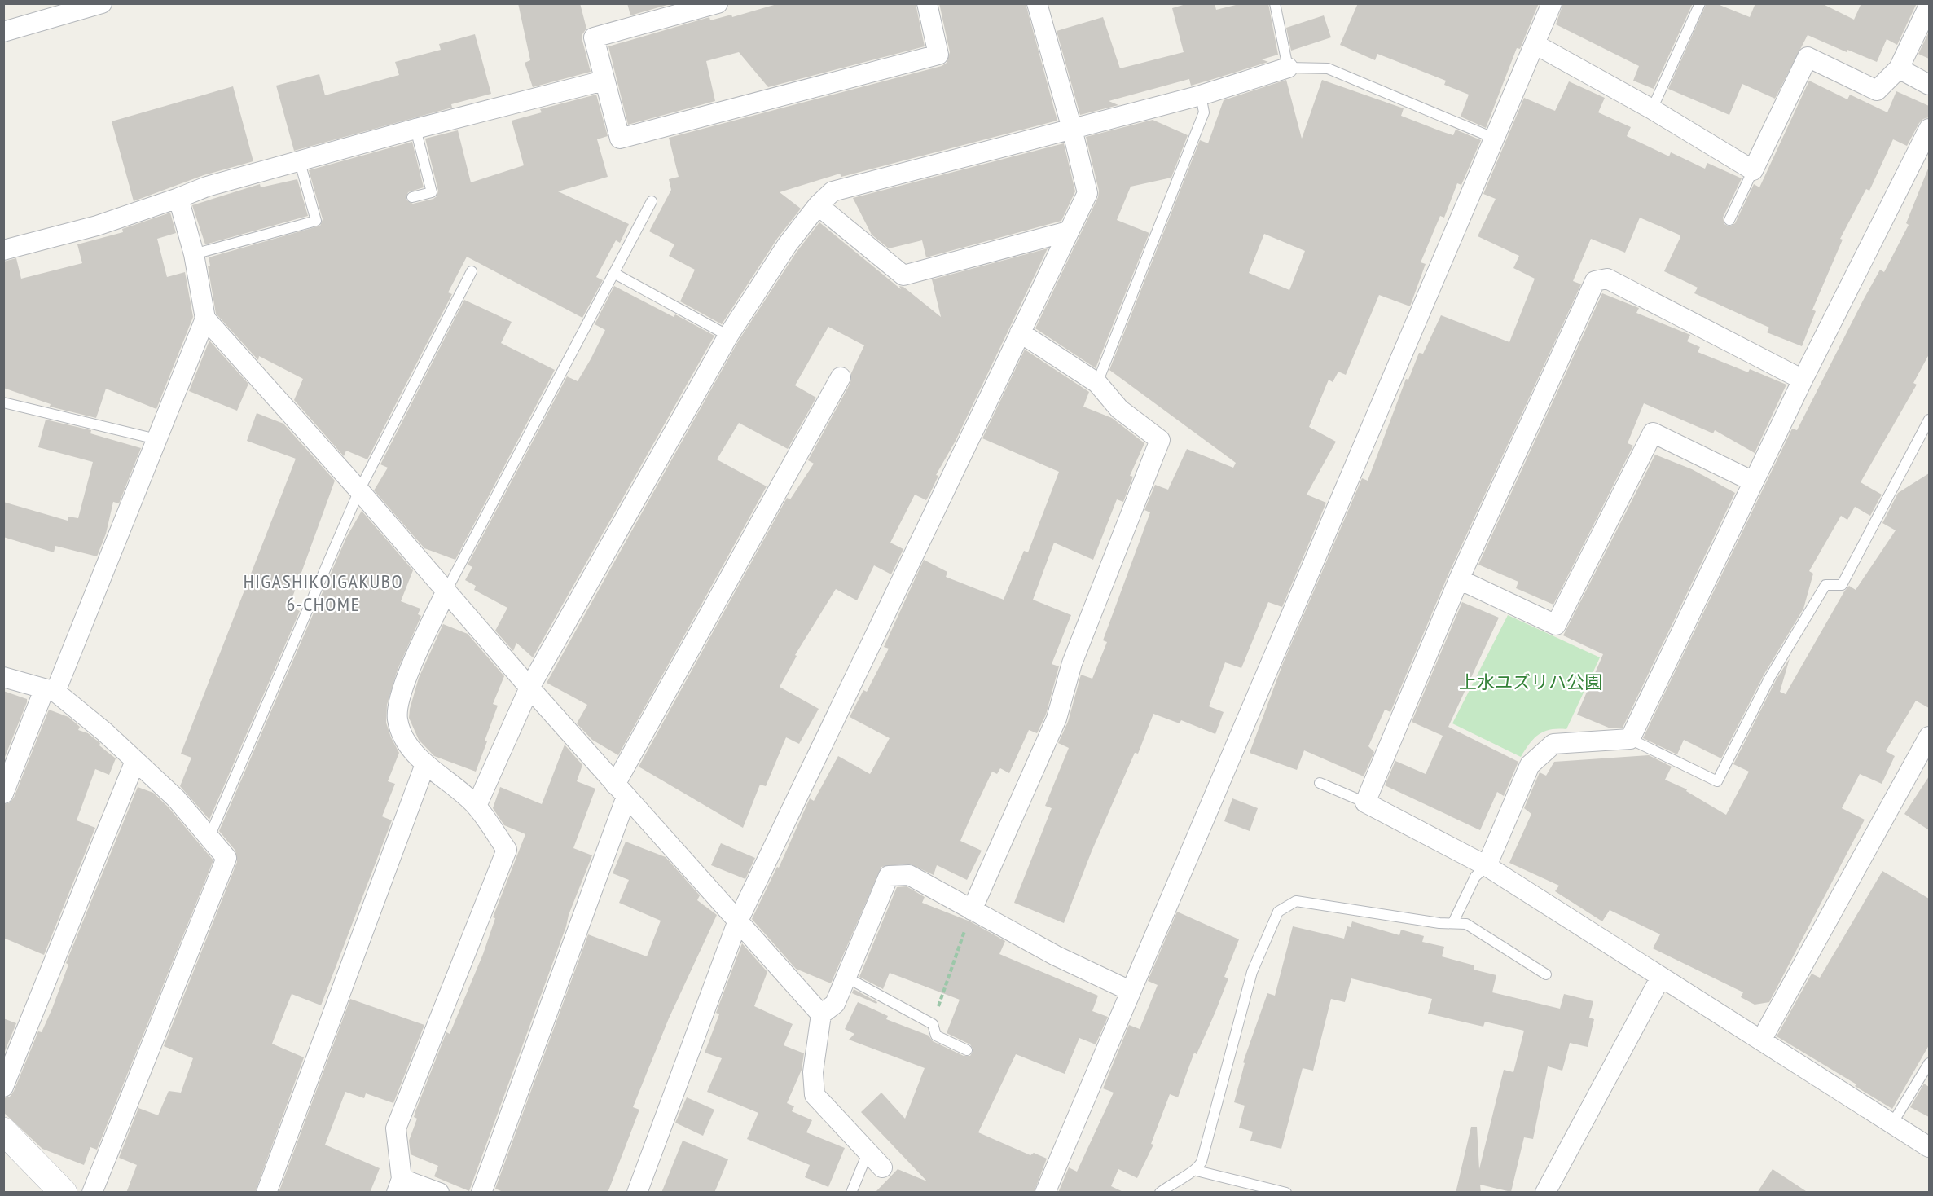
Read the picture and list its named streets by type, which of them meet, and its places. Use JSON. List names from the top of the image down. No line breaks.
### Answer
{"districts":["HIGASHIKOIGAKUBO 6-CHOME"],"parks":["上水ユズリハ公園"]}
